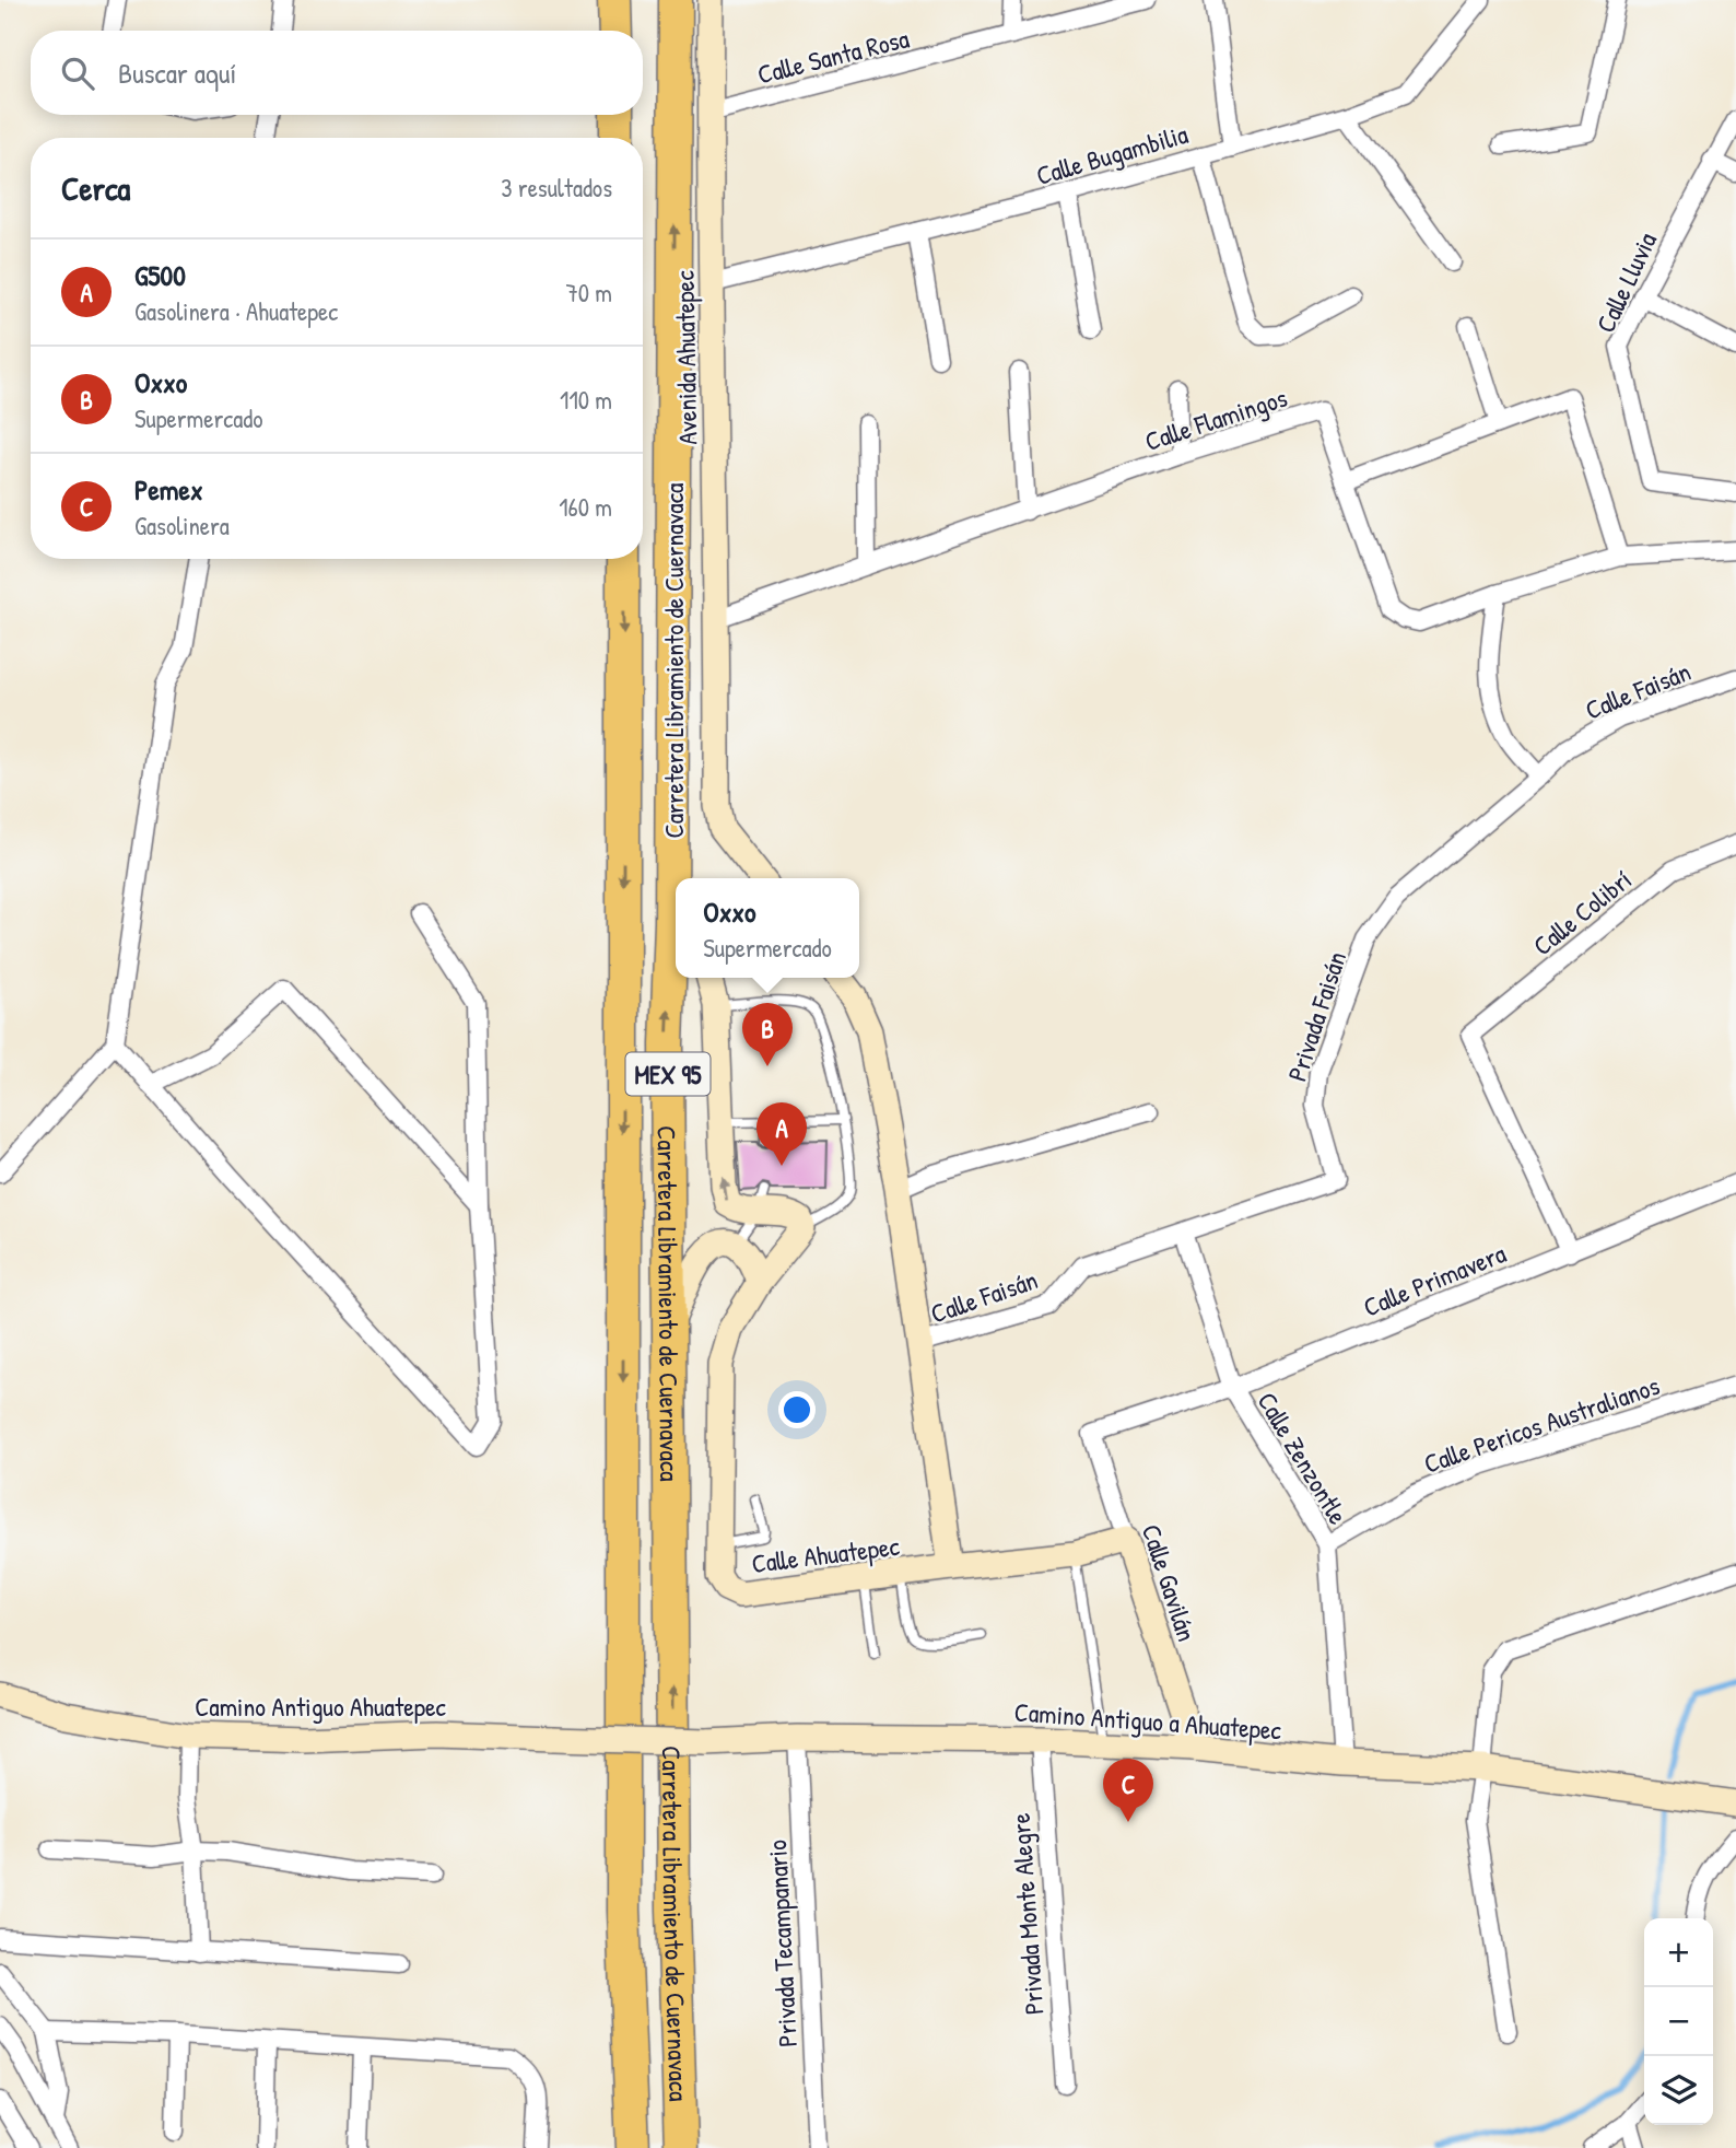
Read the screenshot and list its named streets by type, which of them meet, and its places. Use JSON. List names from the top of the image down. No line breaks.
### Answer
{"streets":{"highway":["Carretera Libramiento de Cuernavaca","MEX 95"],"street":["Calle Santa Rosa","Calle Bugambilia","Calle Lluvia","Avenida Ahuatepec","Calle Flamingos","Calle Faisán","Calle Colibrí","Privada Faisán","Calle Primavera","Calle Pericos Australianos","Calle Zenzontle","Calle Ahuatepec","Calle Gavilán","Camino Antiguo Ahuatepec","Camino Antiguo a Ahuatepec","Privada Monte Alegre","Privada Tecampanario"]},"crossings":[["Calle Santa Rosa","Avenida Ahuatepec"],["Calle Bugambilia","Avenida Ahuatepec"],["Avenida Ahuatepec","Calle Flamingos"],["Calle Faisán","Privada Faisán"],["Calle Faisán","Calle Zenzontle"],["Calle Colibrí","Calle Primavera"],["Privada Faisán","Calle Zenzontle"],["Calle Primavera","Calle Zenzontle"],["Calle Primavera","Calle Gavilán"],["Calle Pericos Australianos","Calle Zenzontle"],["Calle Zenzontle","Camino Antiguo a Ahuatepec"],["Calle Ahuatepec","Calle Gavilán"],["Calle Gavilán","Camino Antiguo a Ahuatepec"],["Camino Antiguo Ahuatepec","Camino Antiguo a Ahuatepec"],["Camino Antiguo a Ahuatepec","Privada Monte Alegre"],["Camino Antiguo a Ahuatepec","Privada Tecampanario"]],"page":{"search":"Buscar aquí","heading":["Cerca","3 resultados"],"list":[{"mark":"A","name":"G500","note":"Gasolinera · Ahuatepec","value":"70 m"},{"mark":"B","name":"Oxxo","note":"Supermercado","value":"110 m"},{"mark":"C","name":"Pemex","note":"Gasolinera","value":"160 m"}],"popup":["Oxxo","Supermercado"],"pins":["B","A","C"],"map_buttons":["+","−"]}}
